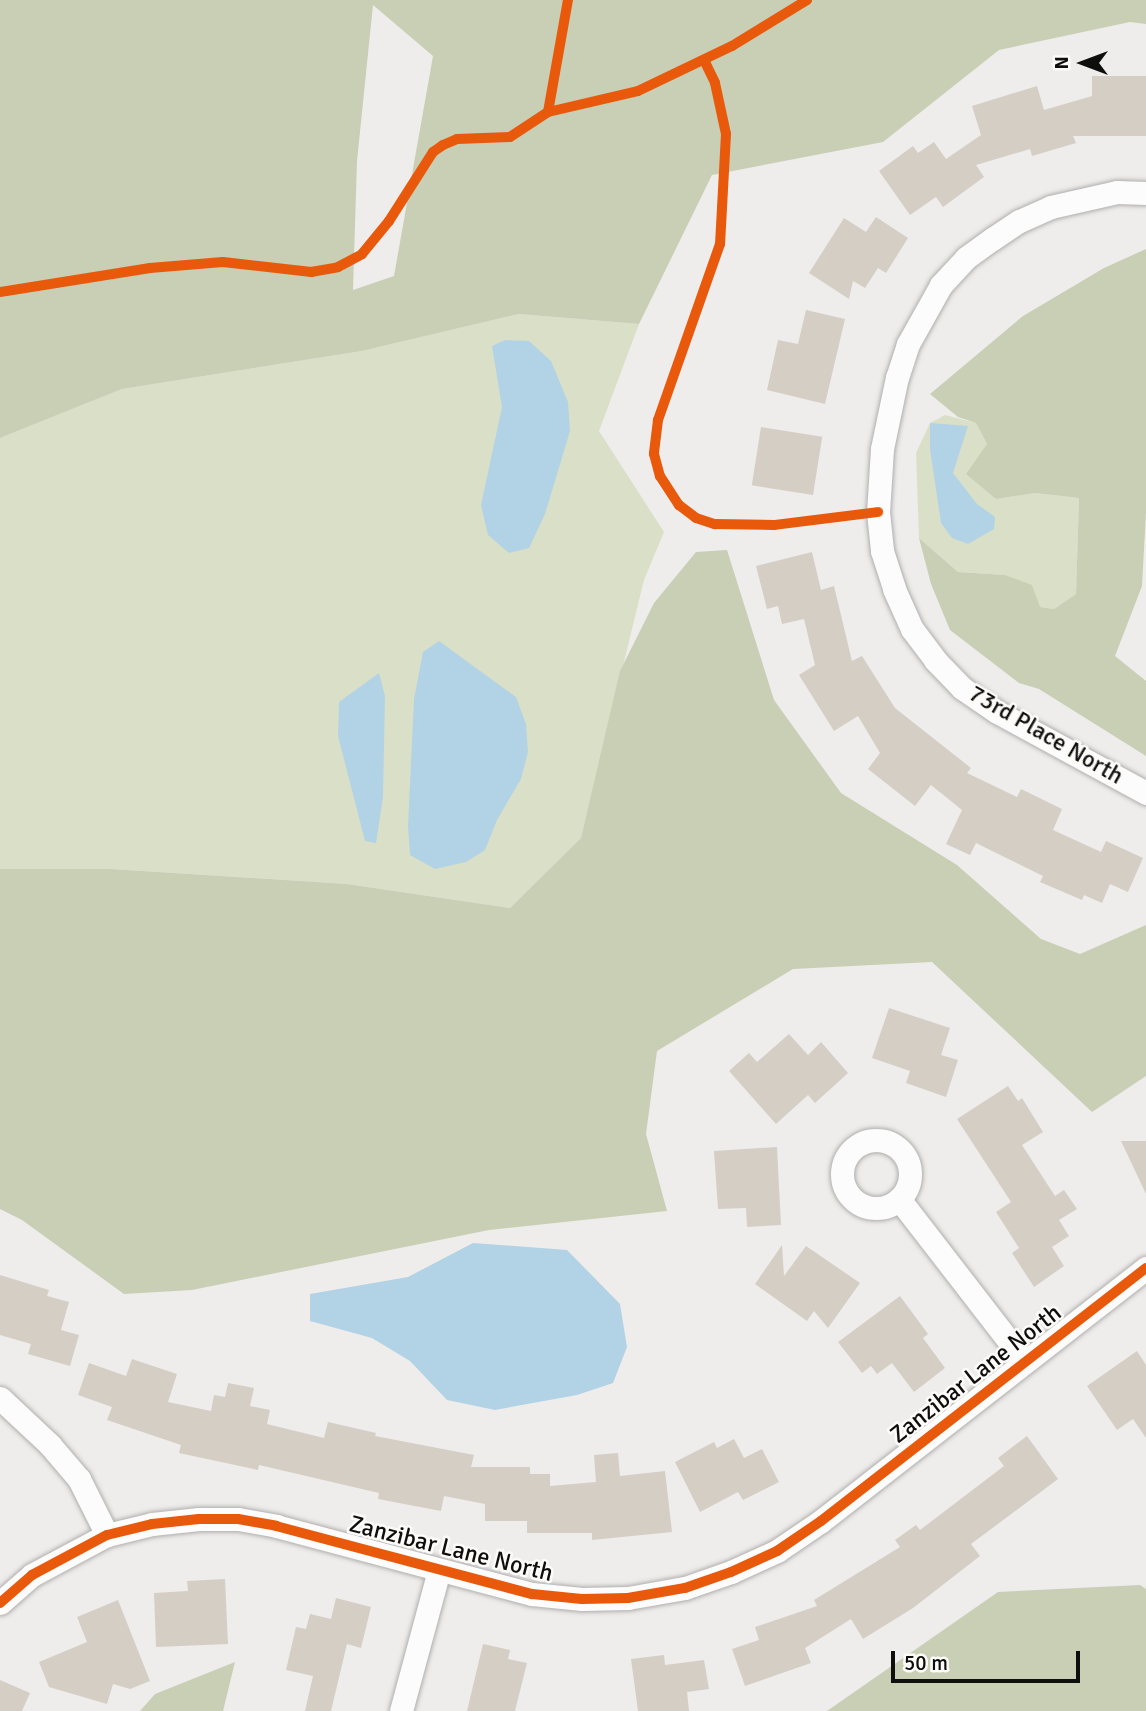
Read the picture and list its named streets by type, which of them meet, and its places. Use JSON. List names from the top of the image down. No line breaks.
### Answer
{"streets":{"street":["73rd Place North","Zanzibar Lane North"]},"scale_bar":"50 m","north":"left"}
